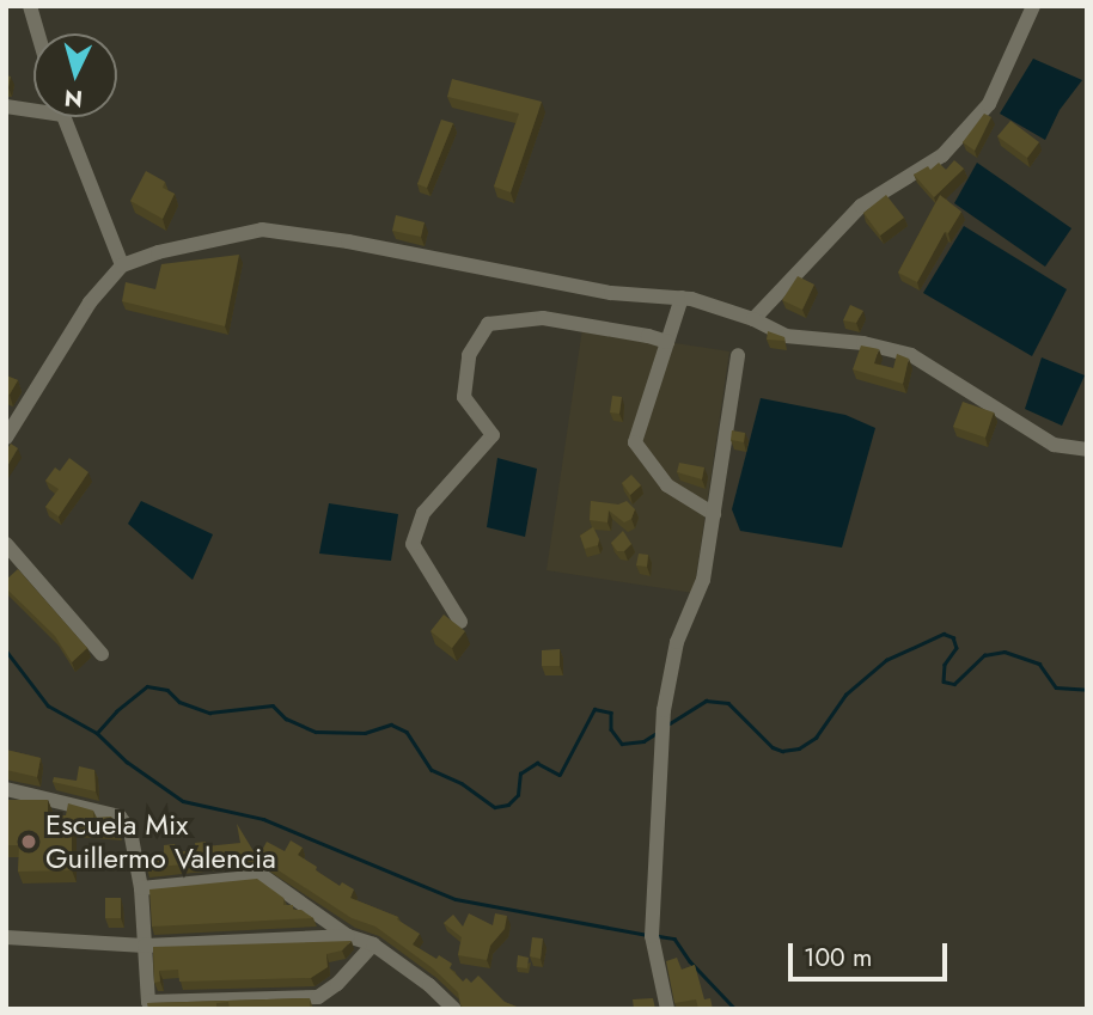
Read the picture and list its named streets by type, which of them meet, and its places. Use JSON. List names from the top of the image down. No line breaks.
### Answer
{"places":["Escuela Mix Guillermo Valencia"],"scale_bar":"100 m","north":"bottom"}
